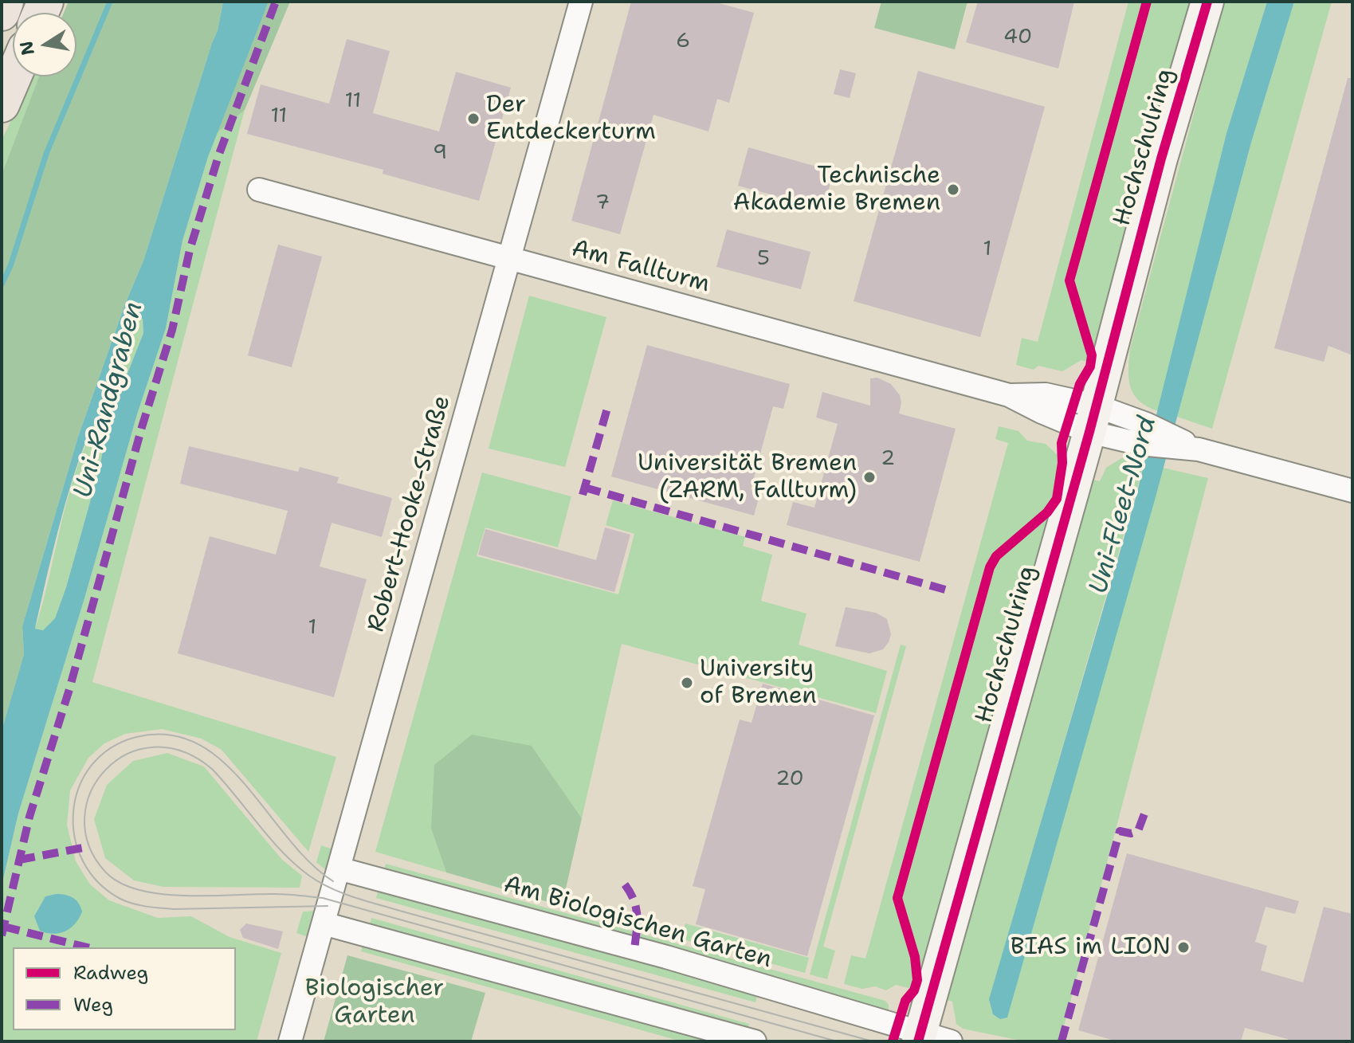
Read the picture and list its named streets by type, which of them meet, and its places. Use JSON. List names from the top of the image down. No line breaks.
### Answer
{"streets":{"street":["Hochschulring","Am Fallturm","Robert-Hooke-Straße","Am Biologischen Garten"]},"crossings":[["Hochschulring","Am Fallturm"],["Hochschulring","Am Biologischen Garten"],["Am Fallturm","Robert-Hooke-Straße"],["Robert-Hooke-Straße","Am Biologischen Garten"]],"water":["Uni-Randgraben","Uni-Fleet-Nord"],"parks":["Biologischer Garten"],"places":["Der Entdeckerturm","Technische Akademie Bremen","Universität Bremen (ZARM, Fallturm)","University of Bremen","BIAS im LION"],"house_numbers":["40","6","11","11","9","7","1","5","2","1","20"],"legend":["Radweg","Weg"],"north":"left"}
